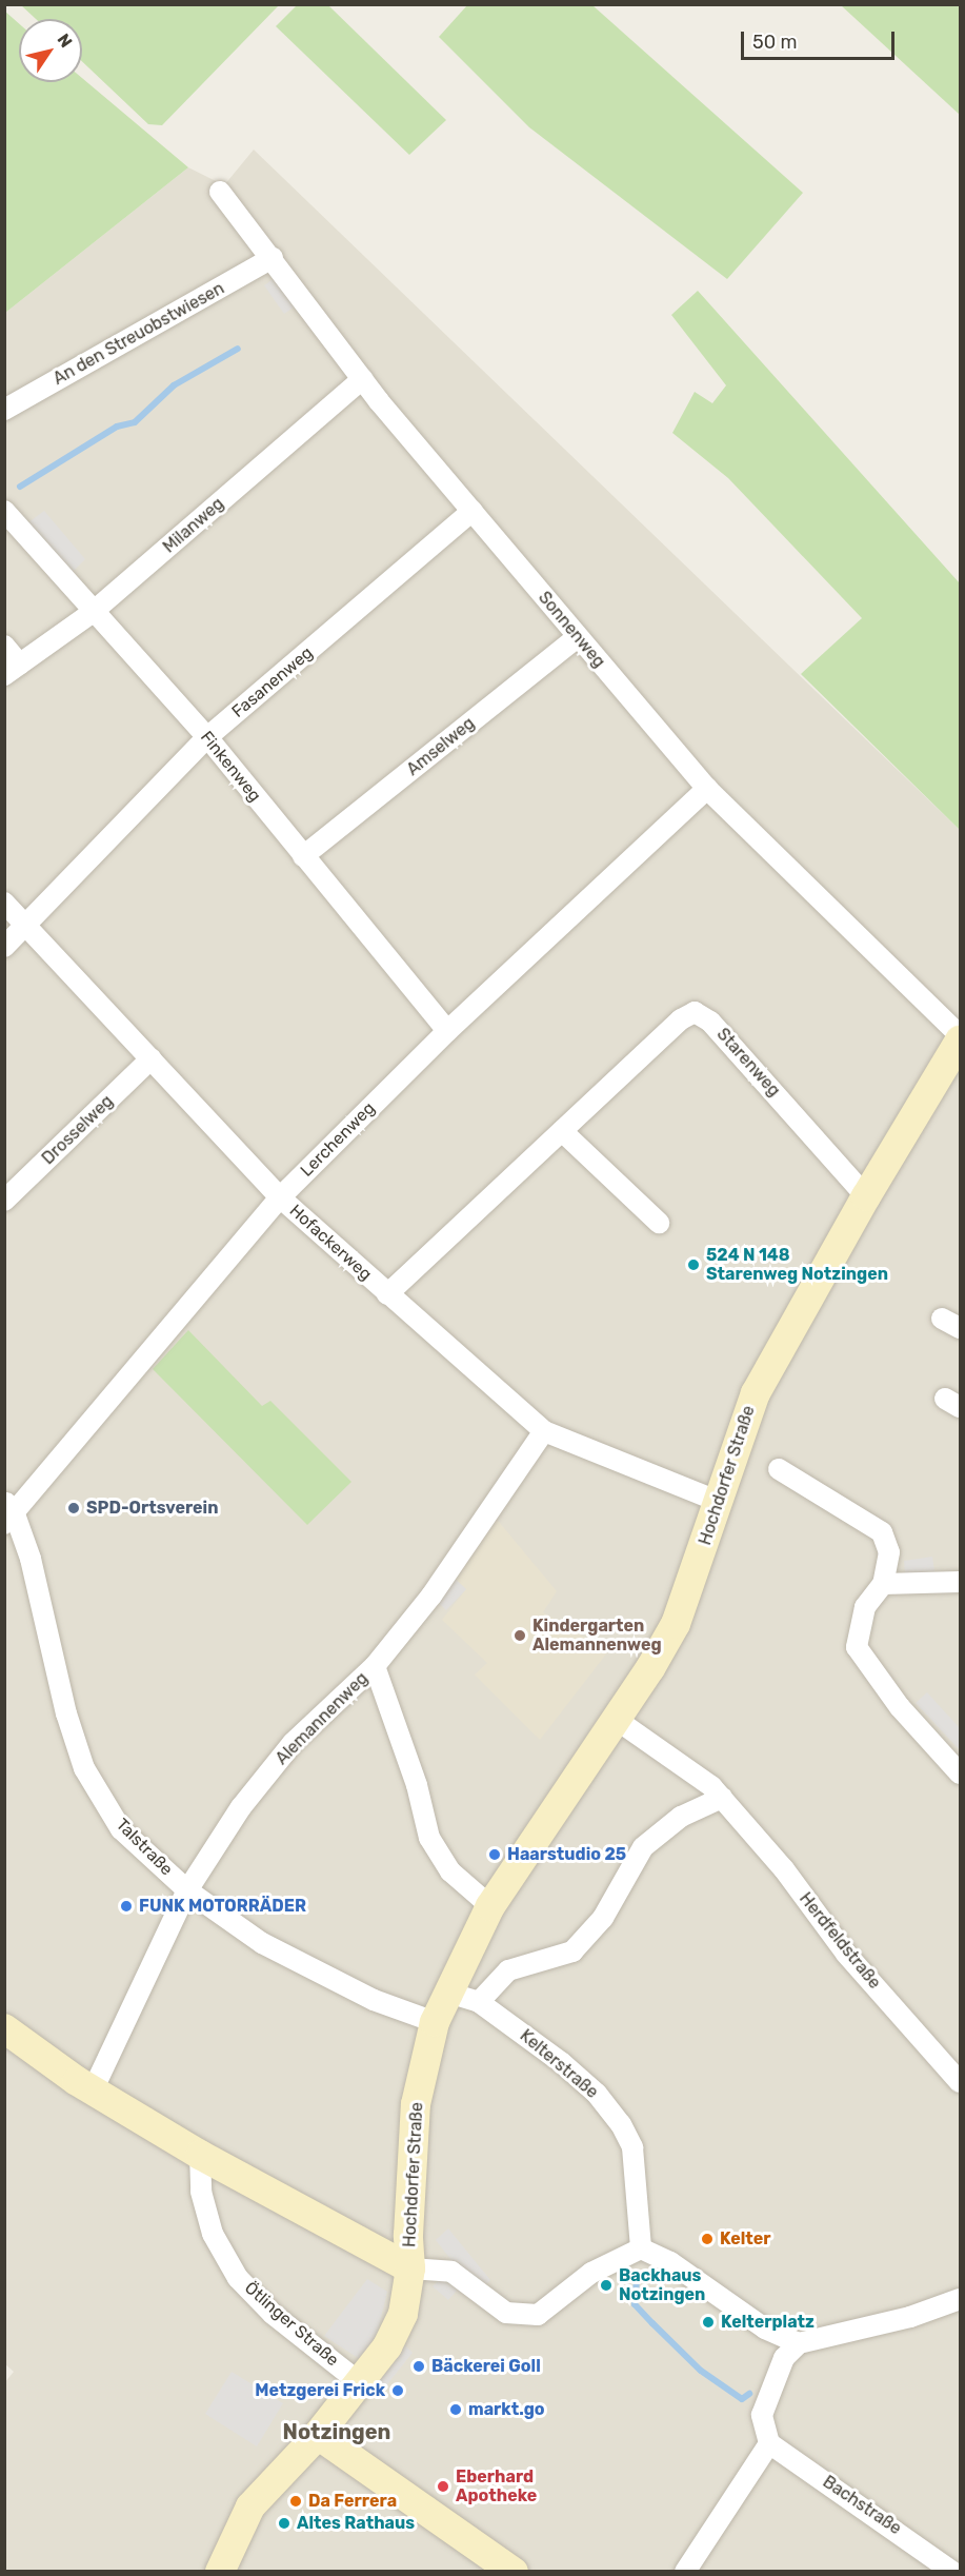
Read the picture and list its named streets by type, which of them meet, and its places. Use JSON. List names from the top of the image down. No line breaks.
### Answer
{"streets":{"main road":["Hochdorfer Straße"],"street":["An den Streuobstwiesen","Milanweg","Sonnenweg","Fasanenweg","Amselweg","Finkenweg","Starenweg","Drosselweg","Lerchenweg","Hofackerweg","Alemannenweg","Talstraße","Herdfeldstraße","Kelterstraße","Ötlinger Straße","Bachstraße"]},"crossings":[["An den Streuobstwiesen","Sonnenweg"],["Milanweg","Sonnenweg"],["Milanweg","Finkenweg"],["Sonnenweg","Fasanenweg"],["Sonnenweg","Amselweg"],["Sonnenweg","Lerchenweg"],["Fasanenweg","Finkenweg"],["Fasanenweg","Hofackerweg"],["Amselweg","Finkenweg"],["Finkenweg","Lerchenweg"],["Starenweg","Hofackerweg"],["Starenweg","Hochdorfer Straße"],["Drosselweg","Hofackerweg"],["Lerchenweg","Hofackerweg"],["Lerchenweg","Talstraße"],["Hofackerweg","Hochdorfer Straße"],["Hofackerweg","Alemannenweg"],["Hochdorfer Straße","Talstraße"],["Hochdorfer Straße","Herdfeldstraße"],["Hochdorfer Straße","Kelterstraße"],["Alemannenweg","Talstraße"]],"districts":["Notzingen"],"places":["524 N 148 Starenweg Notzingen","SPD-Ortsverein","Kindergarten Alemannenweg","Haarstudio 25","FUNK MOTORRÄDER","Kelter","Backhaus Notzingen","Kelterplatz","Bäckerei Goll","Metzgerei Frick","markt.go","Eberhard Apotheke","Da Ferrera","Altes Rathaus"],"scale_bar":"50 m","north":"top right"}
